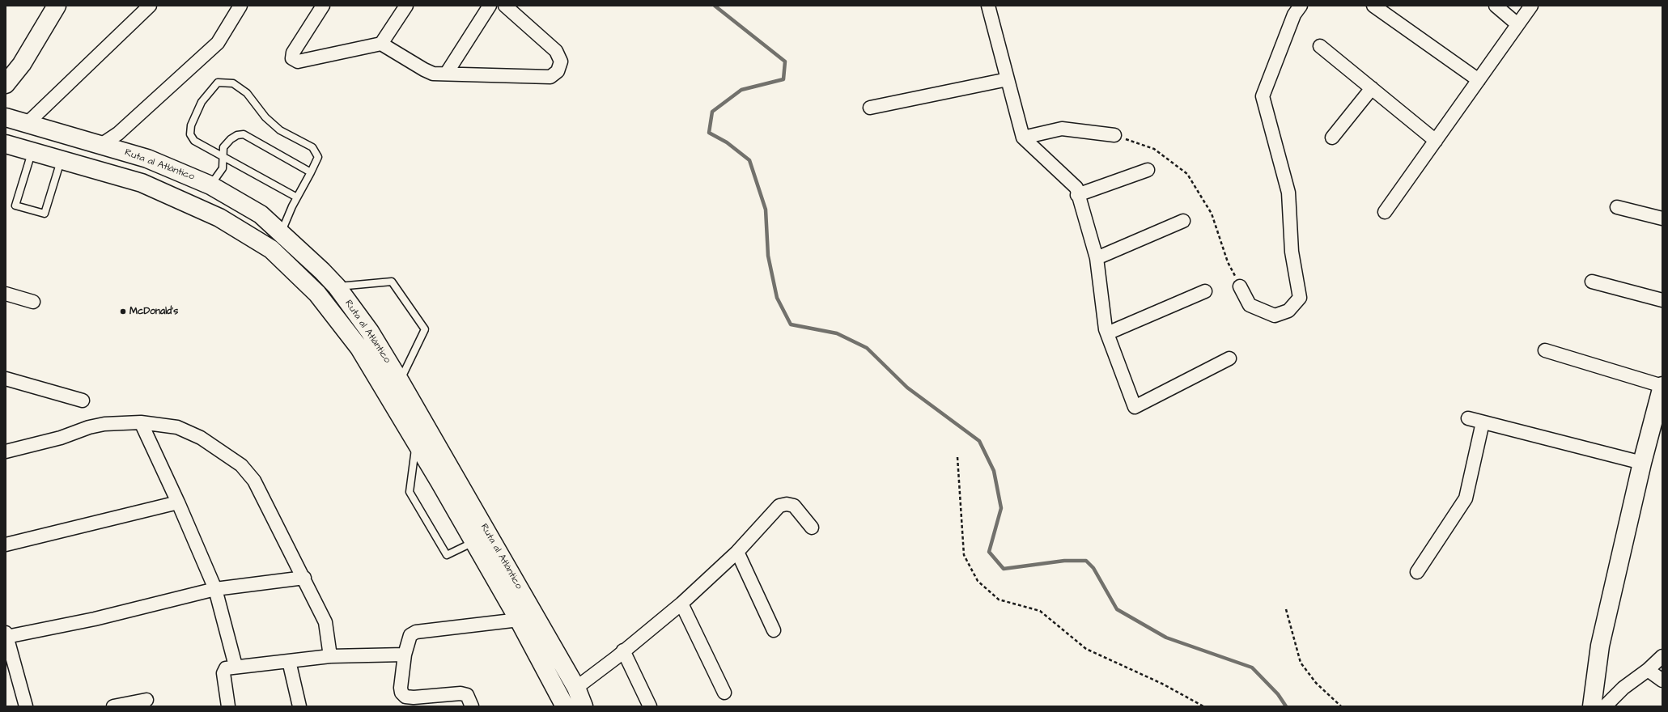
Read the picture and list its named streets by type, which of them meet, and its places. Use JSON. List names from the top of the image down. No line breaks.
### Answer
{"streets":{"main road":["Ruta al Atlántico"]},"places":["McDonald's"]}
